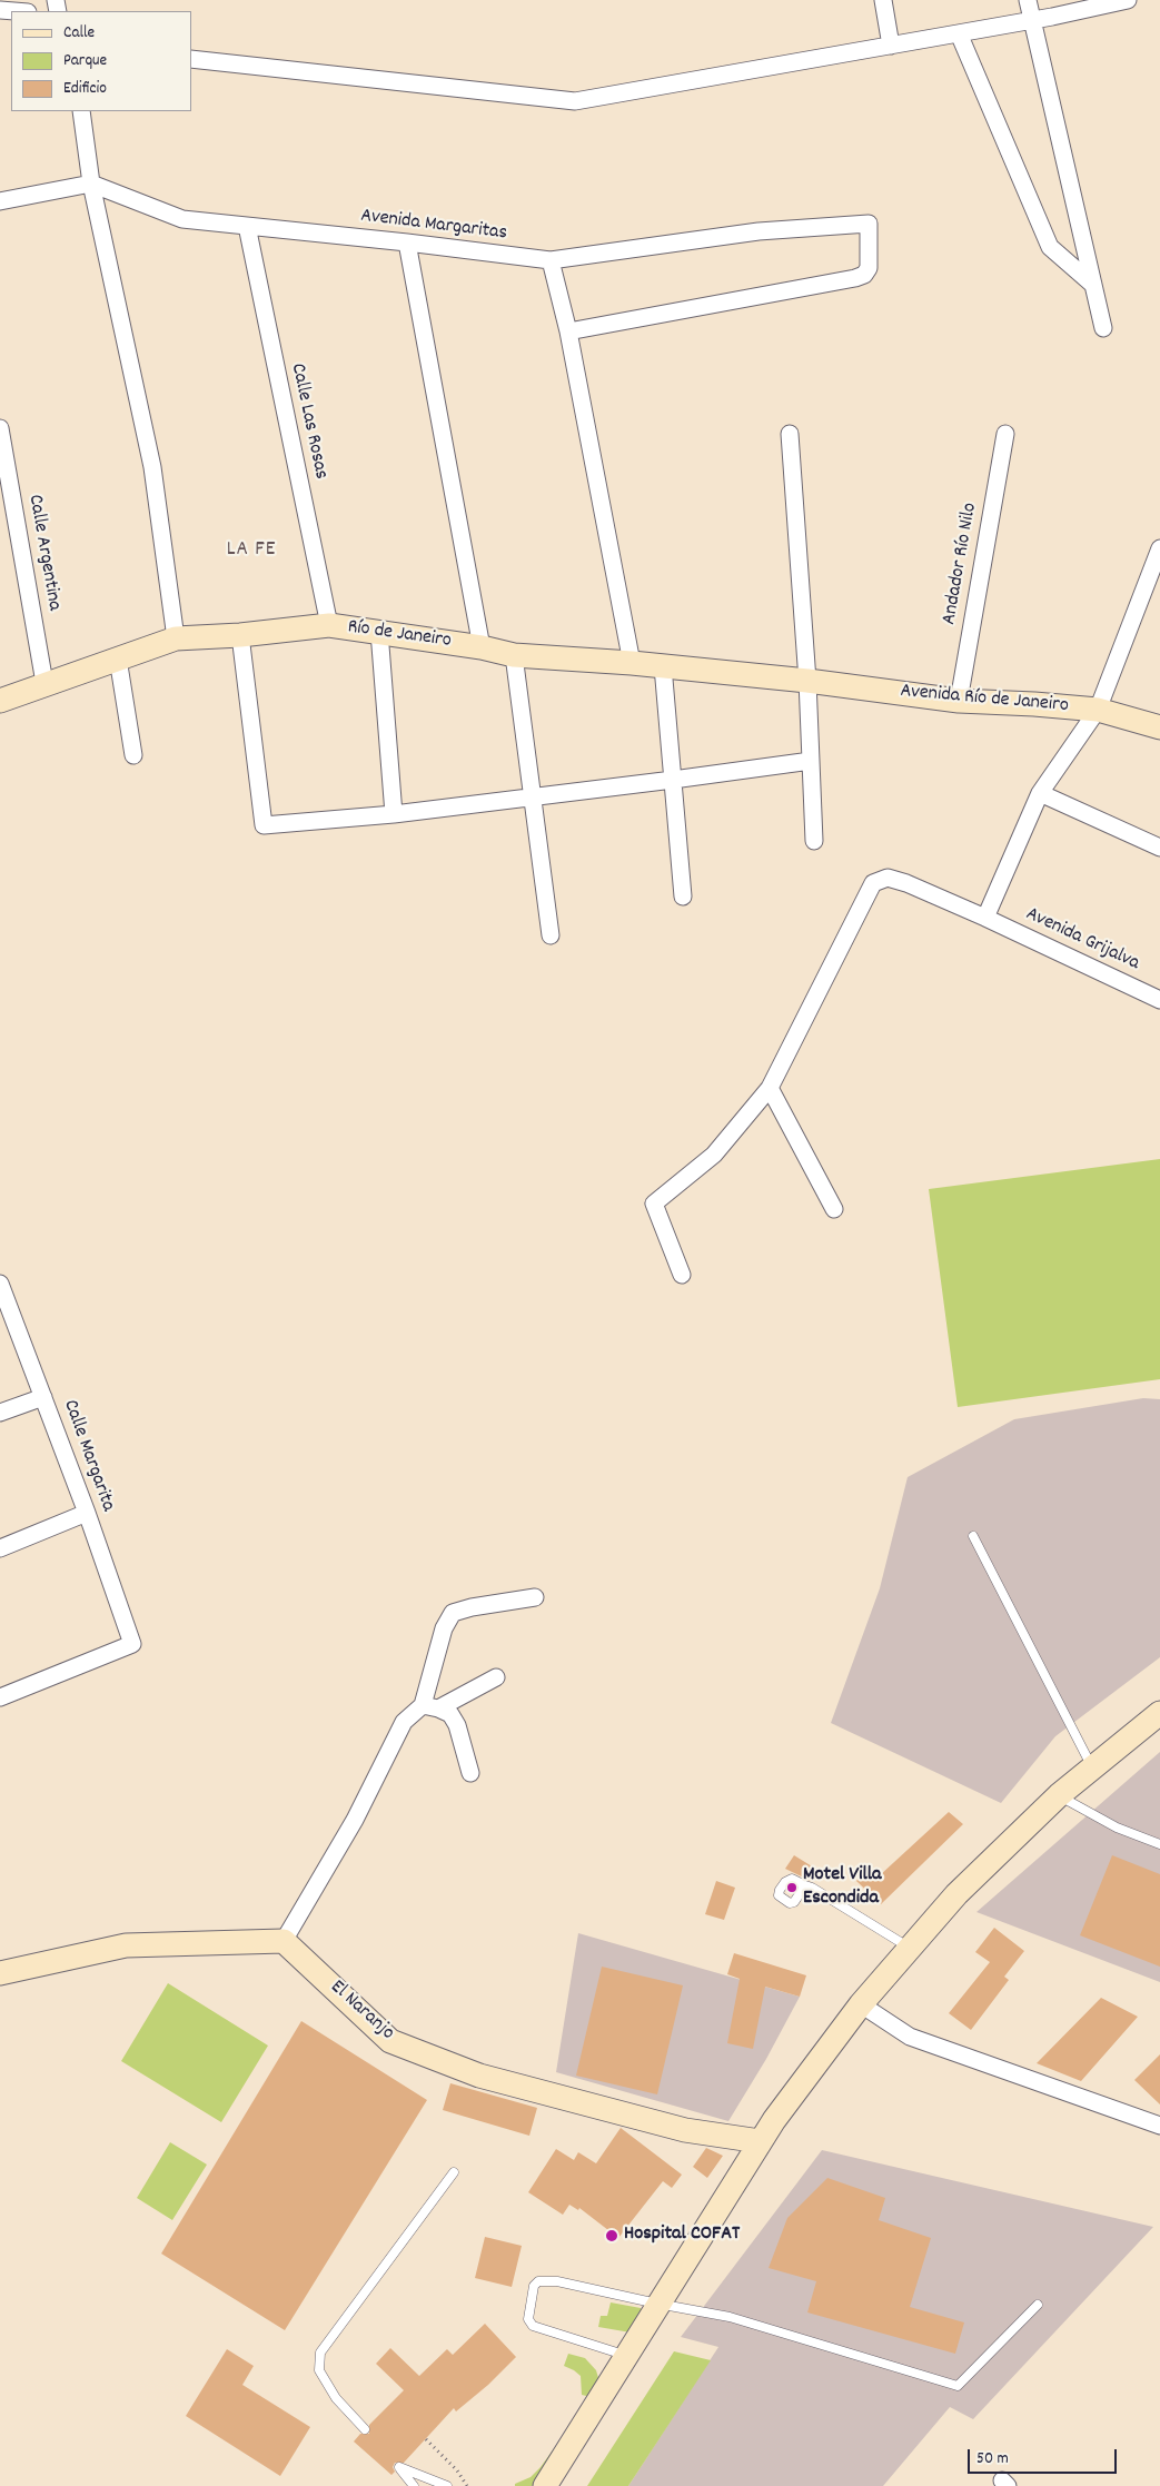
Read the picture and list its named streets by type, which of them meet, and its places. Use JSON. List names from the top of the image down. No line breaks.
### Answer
{"streets":{"street":["Avenida Margaritas","Calle Las Rosas","Calle Argentina","Andador Río Nilo","Río de Janeiro","Avenida Río de Janeiro","Avenida Grijalva","Calle Margarita","El Naranjo"]},"crossings":[["Avenida Margaritas","Calle Las Rosas"],["Calle Las Rosas","Río de Janeiro"],["Calle Argentina","Río de Janeiro"],["Andador Río Nilo","Avenida Río de Janeiro"],["Río de Janeiro","Avenida Río de Janeiro"]],"districts":["LA FE"],"places":["Motel Villa Escondida","Hospital COFAT"],"legend":["Calle","Parque","Edificio"],"scale_bar":"50 m"}
